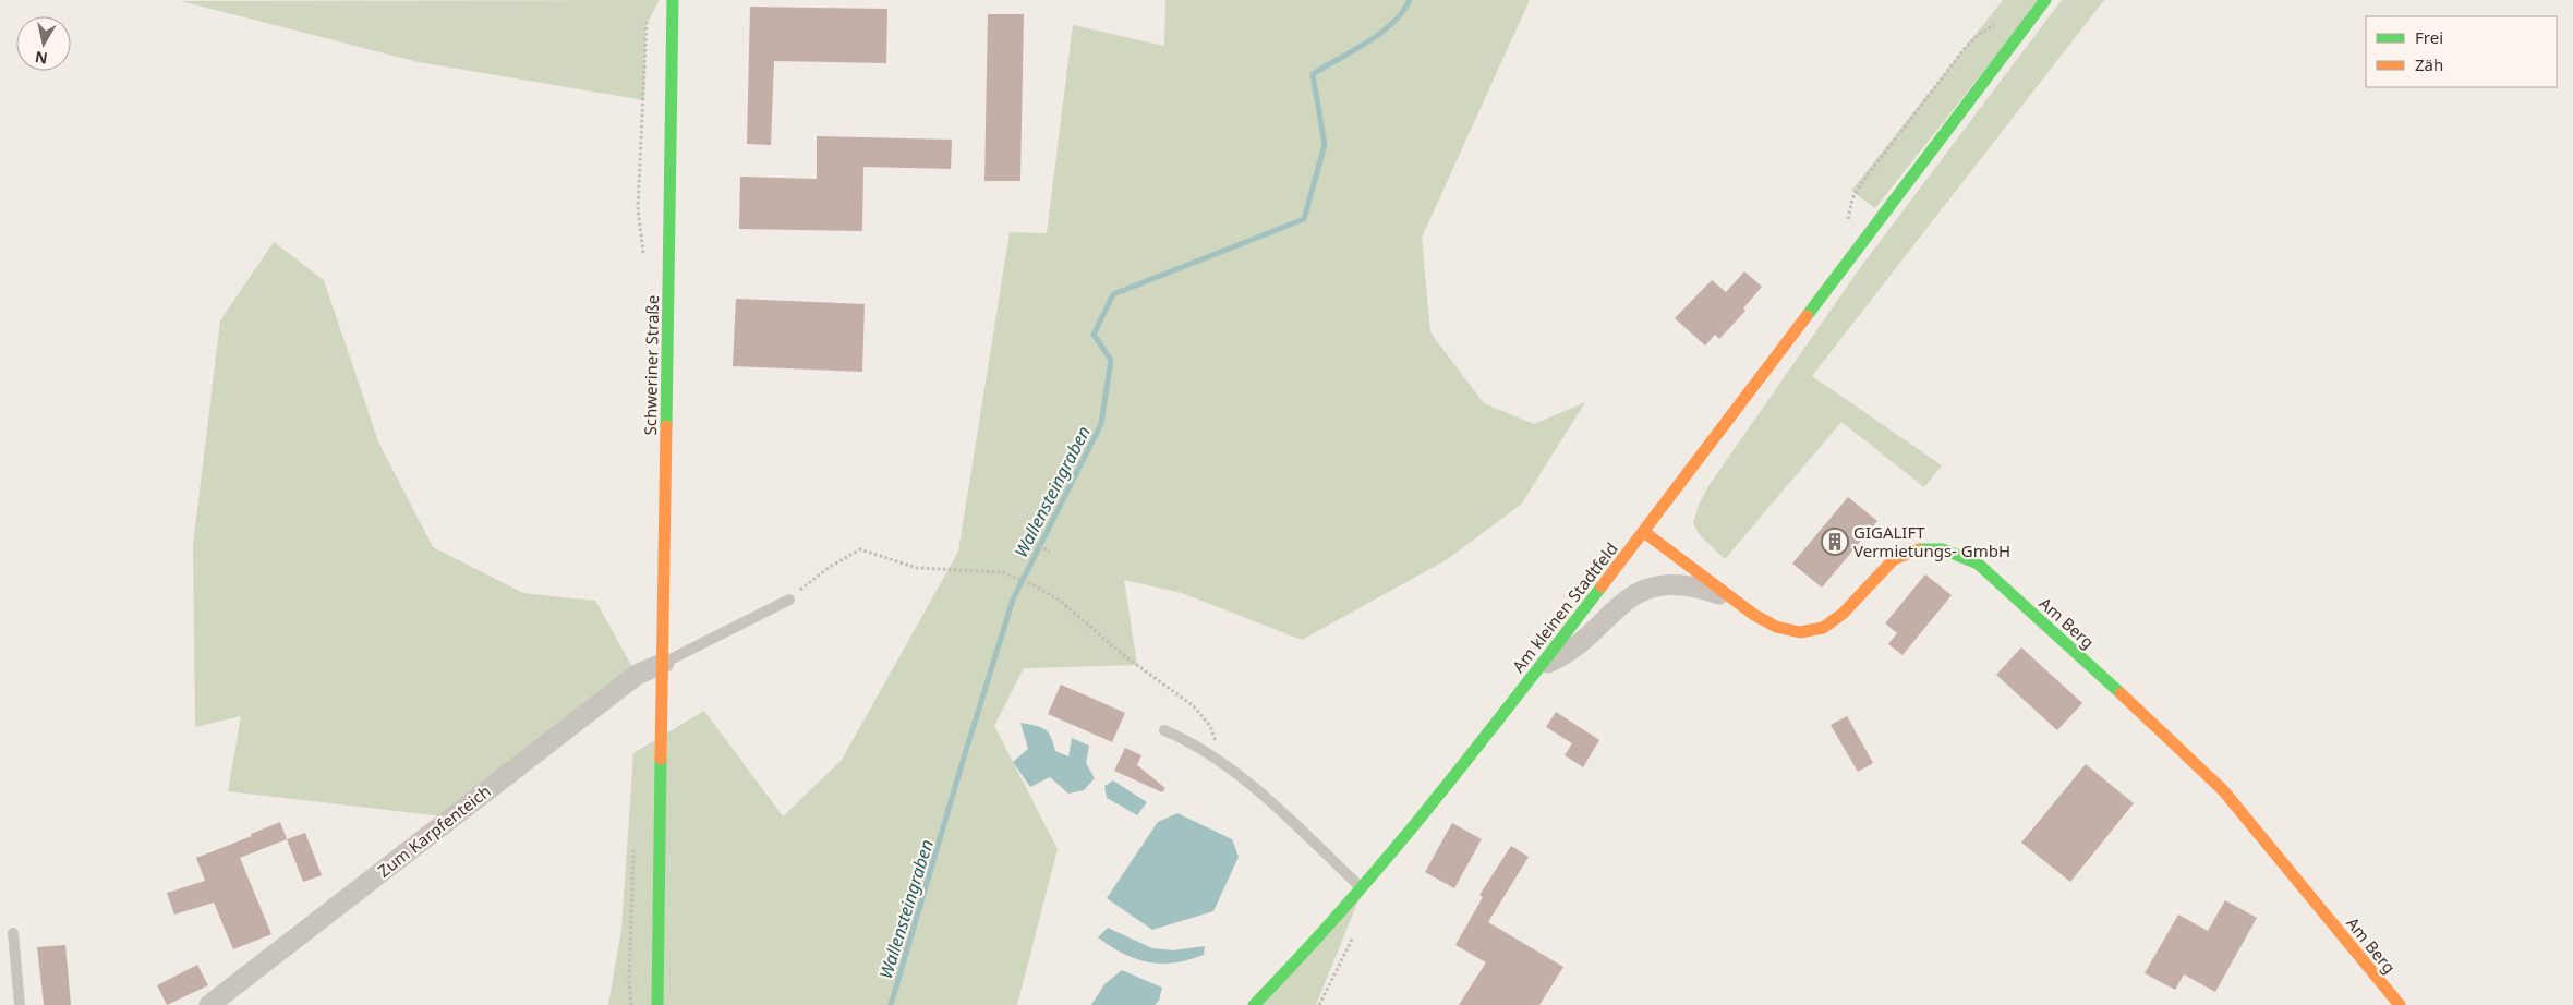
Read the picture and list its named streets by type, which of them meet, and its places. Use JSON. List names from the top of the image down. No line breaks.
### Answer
{"streets":{"main road":["Schweriner Straße","Am kleinen Stadtfeld","Am Berg"],"street":["Zum Karpfenteich"]},"crossings":[["Schweriner Straße","Zum Karpfenteich"],["Am kleinen Stadtfeld","Am Berg"]],"water":["Wallensteingraben"],"places":{"building":["GIGALIFT Vermietungs- GmbH"]},"legend":["Frei","Zäh"],"north":"bottom"}
